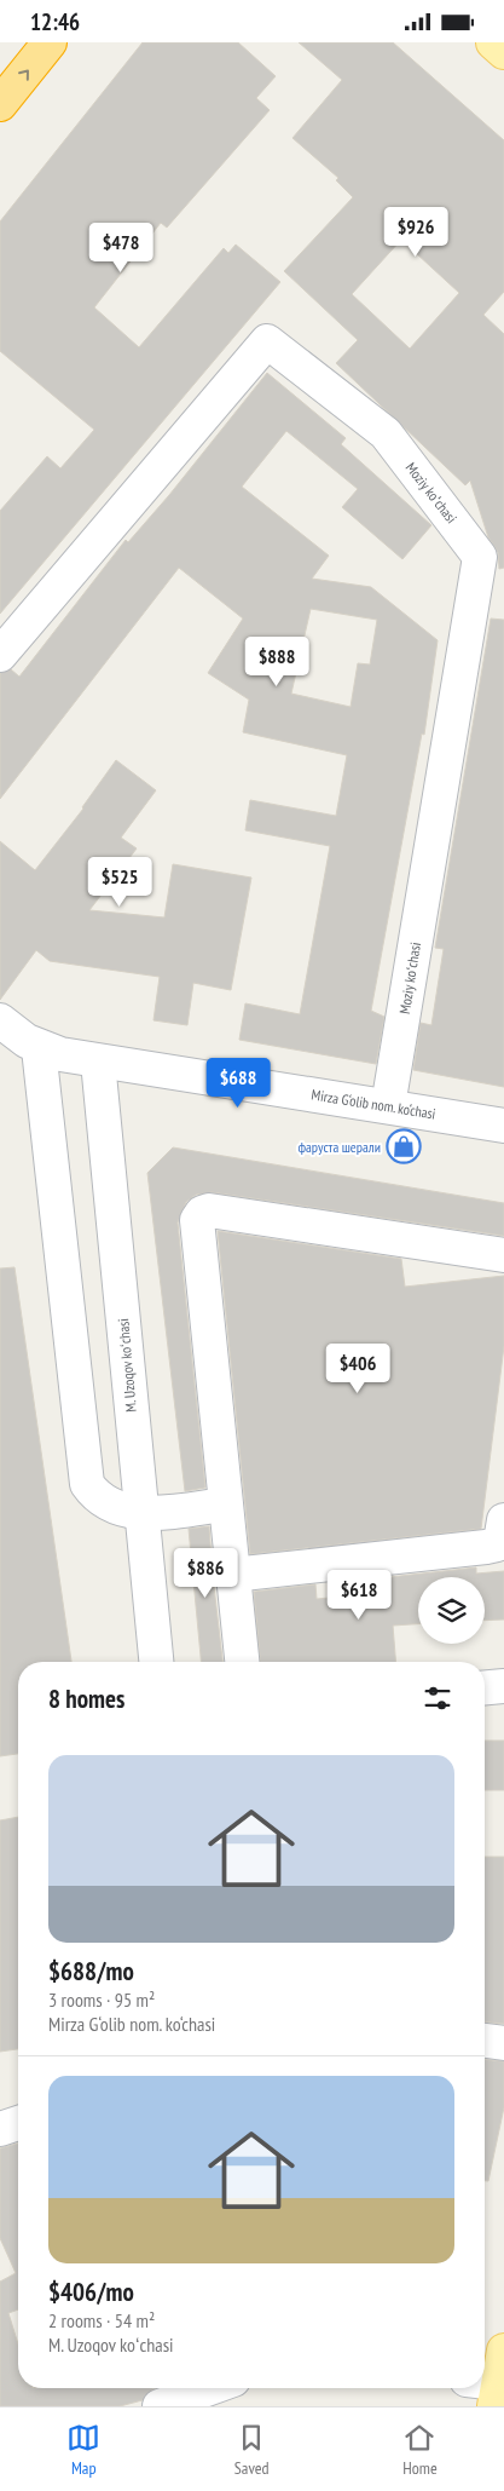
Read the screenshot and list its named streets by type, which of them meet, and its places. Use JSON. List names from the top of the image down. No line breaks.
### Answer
{"streets":{"street":["Moziy koʻchasi","Mirza G‘olib nom. ko‘chasi","M. Uzoqov koʻchasi"]},"crossings":[["Moziy koʻchasi","Mirza G‘olib nom. ko‘chasi"],["Mirza G‘olib nom. ko‘chasi","M. Uzoqov koʻchasi"]],"places":{"shop":["фаруста шерали"]},"page":{"status":"12:46","price":["$926","$478","$888","$525","$688","$406","$886","$618"],"heading":"8 homes","list":[{"name":"$688/mo","note":"3 rooms · 95 m² · Mirza G‘olib nom. ko‘chasi"},{"name":"$406/mo","note":"2 rooms · 54 m² · M. Uzoqov koʻchasi"}],"tabs":["Map","Saved","Home"]}}
